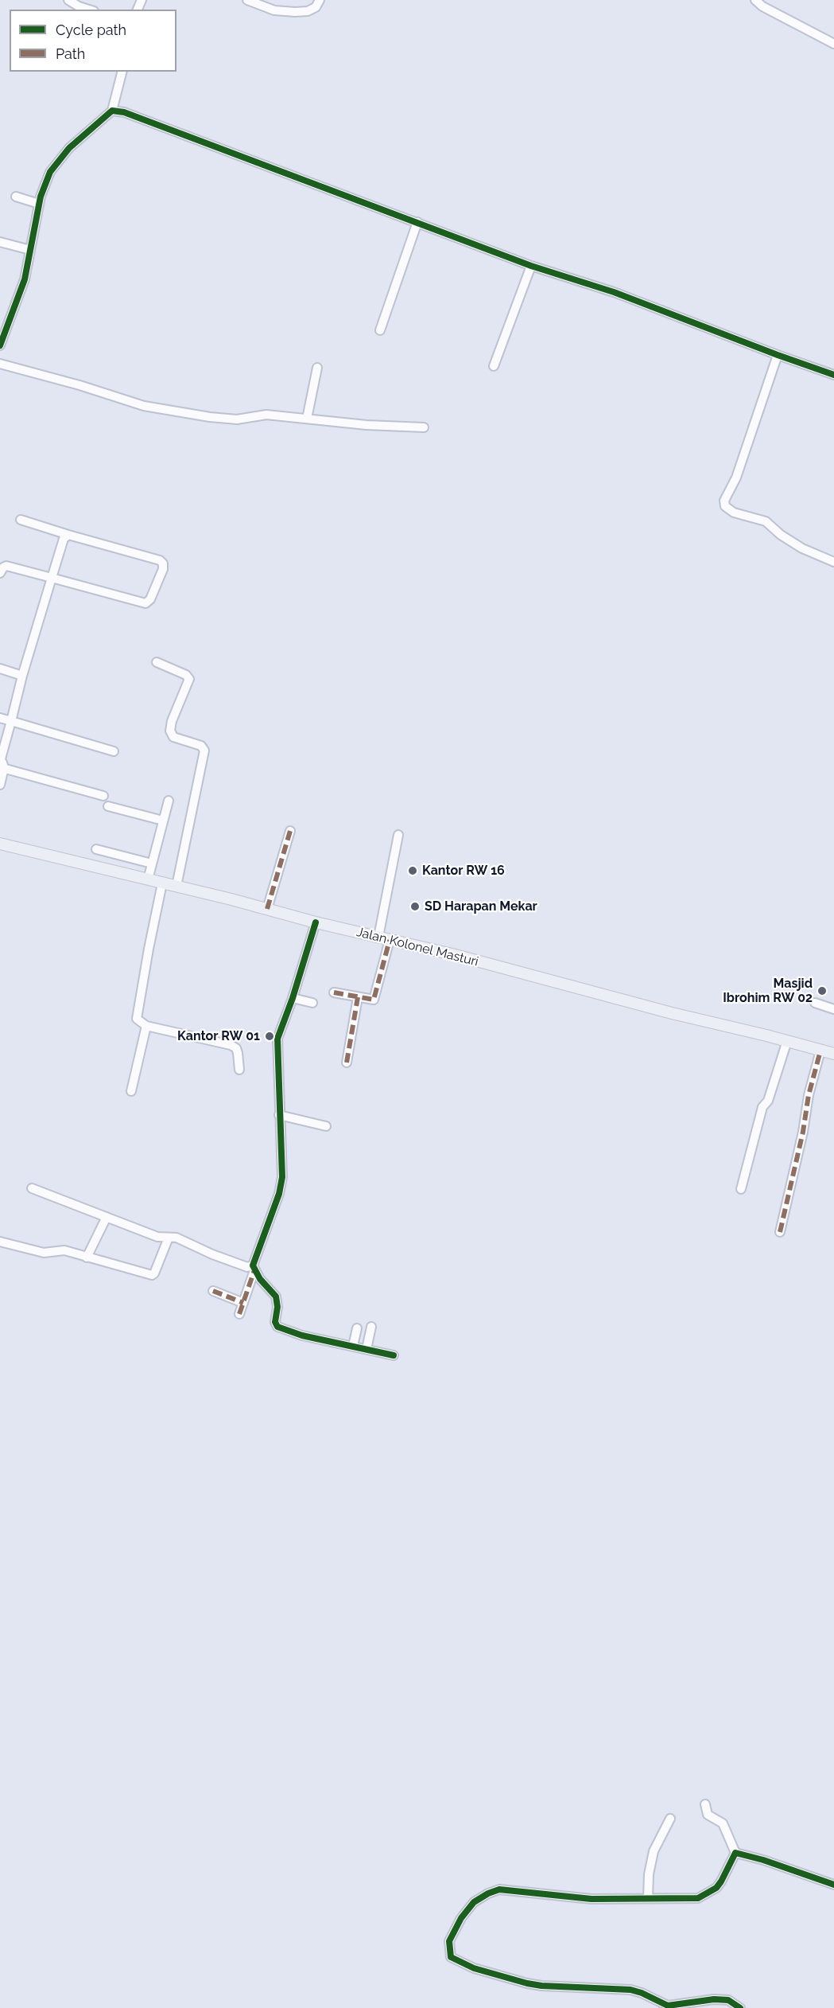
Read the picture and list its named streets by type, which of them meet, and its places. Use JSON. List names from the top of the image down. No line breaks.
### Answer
{"streets":{"main road":["Jalan Kolonel Masturi"]},"places":["Kantor RW 16","SD Harapan Mekar","Masjid Ibrohim RW 02","Kantor RW 01"],"legend":["Cycle path","Path"]}
